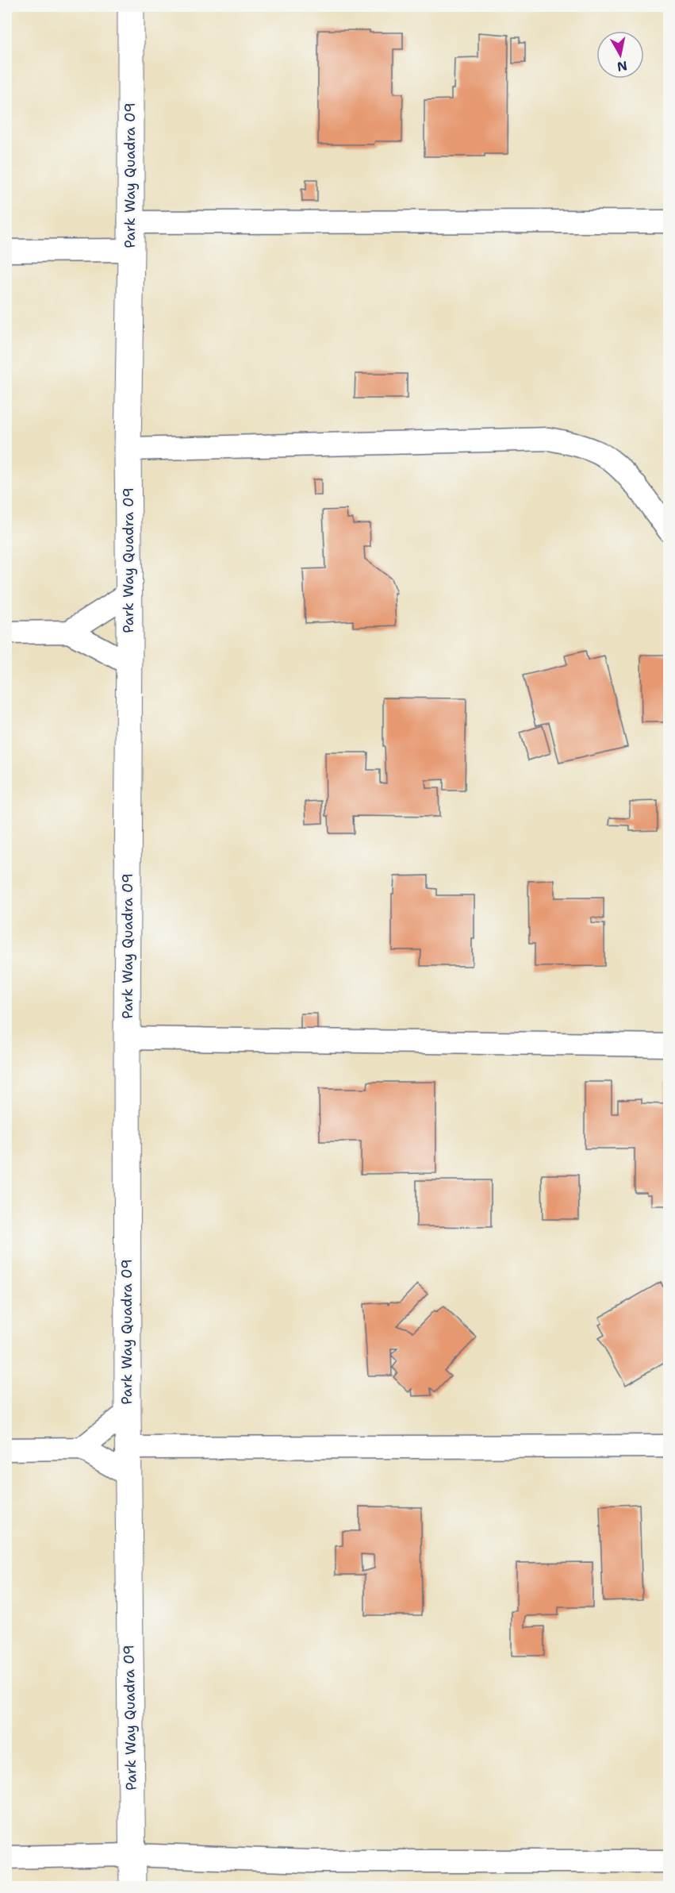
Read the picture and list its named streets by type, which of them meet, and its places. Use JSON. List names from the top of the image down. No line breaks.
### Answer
{"streets":{"street":["Park Way Quadra 09"]},"north":"bottom"}
